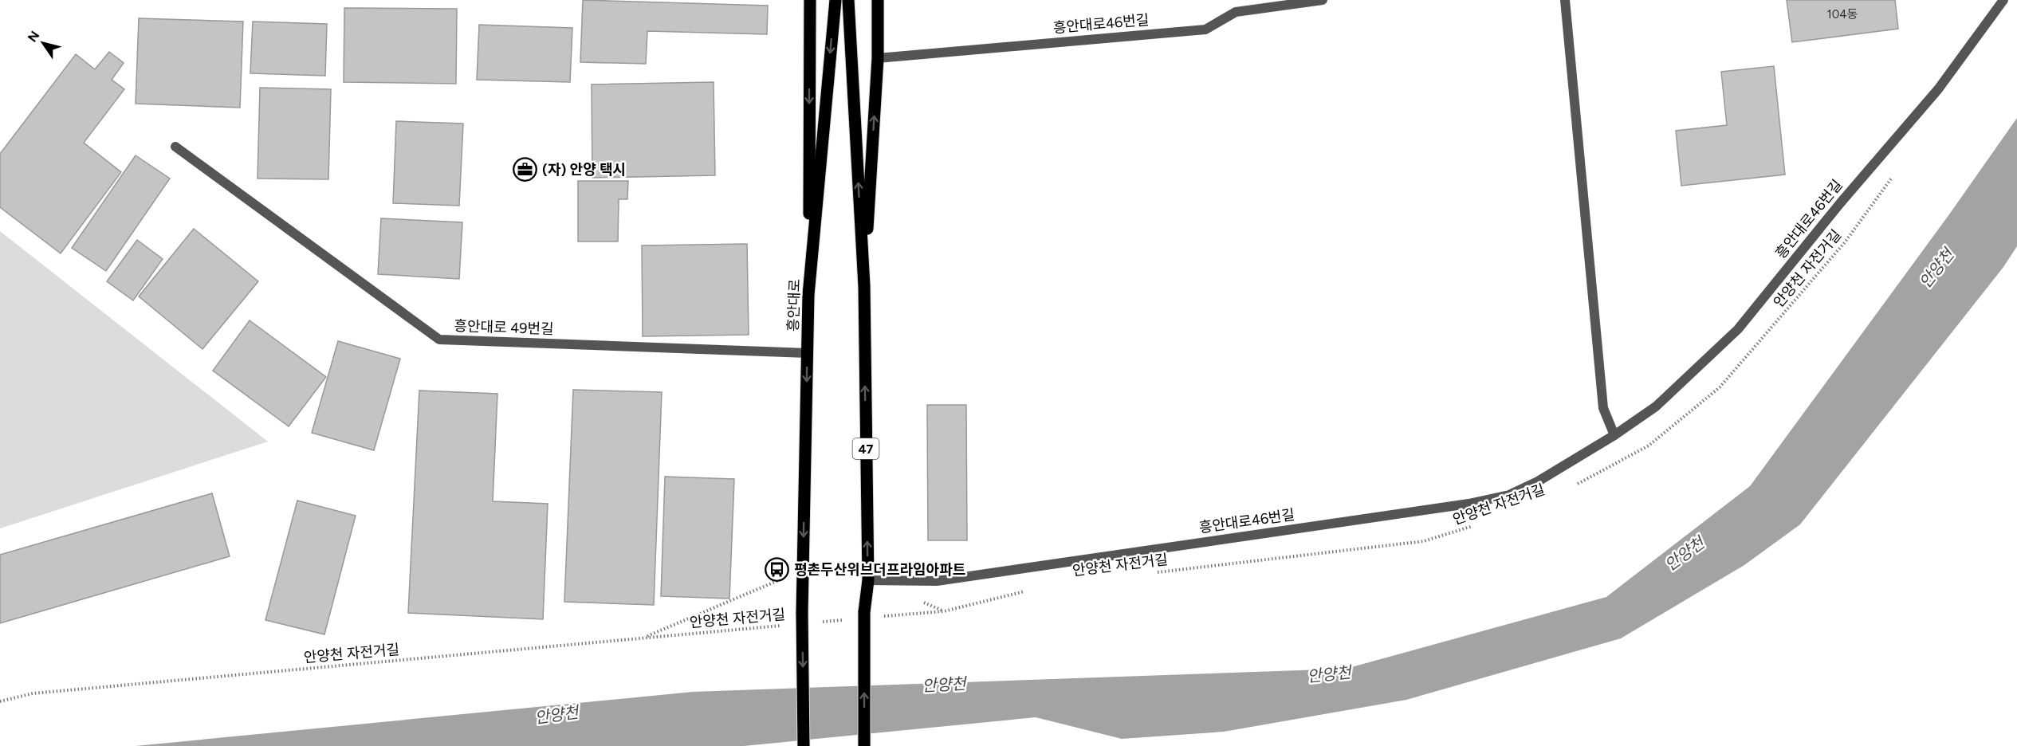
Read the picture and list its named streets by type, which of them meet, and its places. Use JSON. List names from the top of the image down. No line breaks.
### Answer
{"streets":{"main road":["흥안대로","47"],"street":["흥안대로46번길","흥안대로 49번길"],"path":["안양천 자전거길"]},"crossings":[["흥안대로46번길","47"],["흥안대로","흥안대로 49번길"]],"water":["안양천"],"places":{"office":["(자) 안양 택시"],"bus stop":["평촌두산위브더프라임아파트"]},"house_numbers":["104동"],"north":"top left"}
